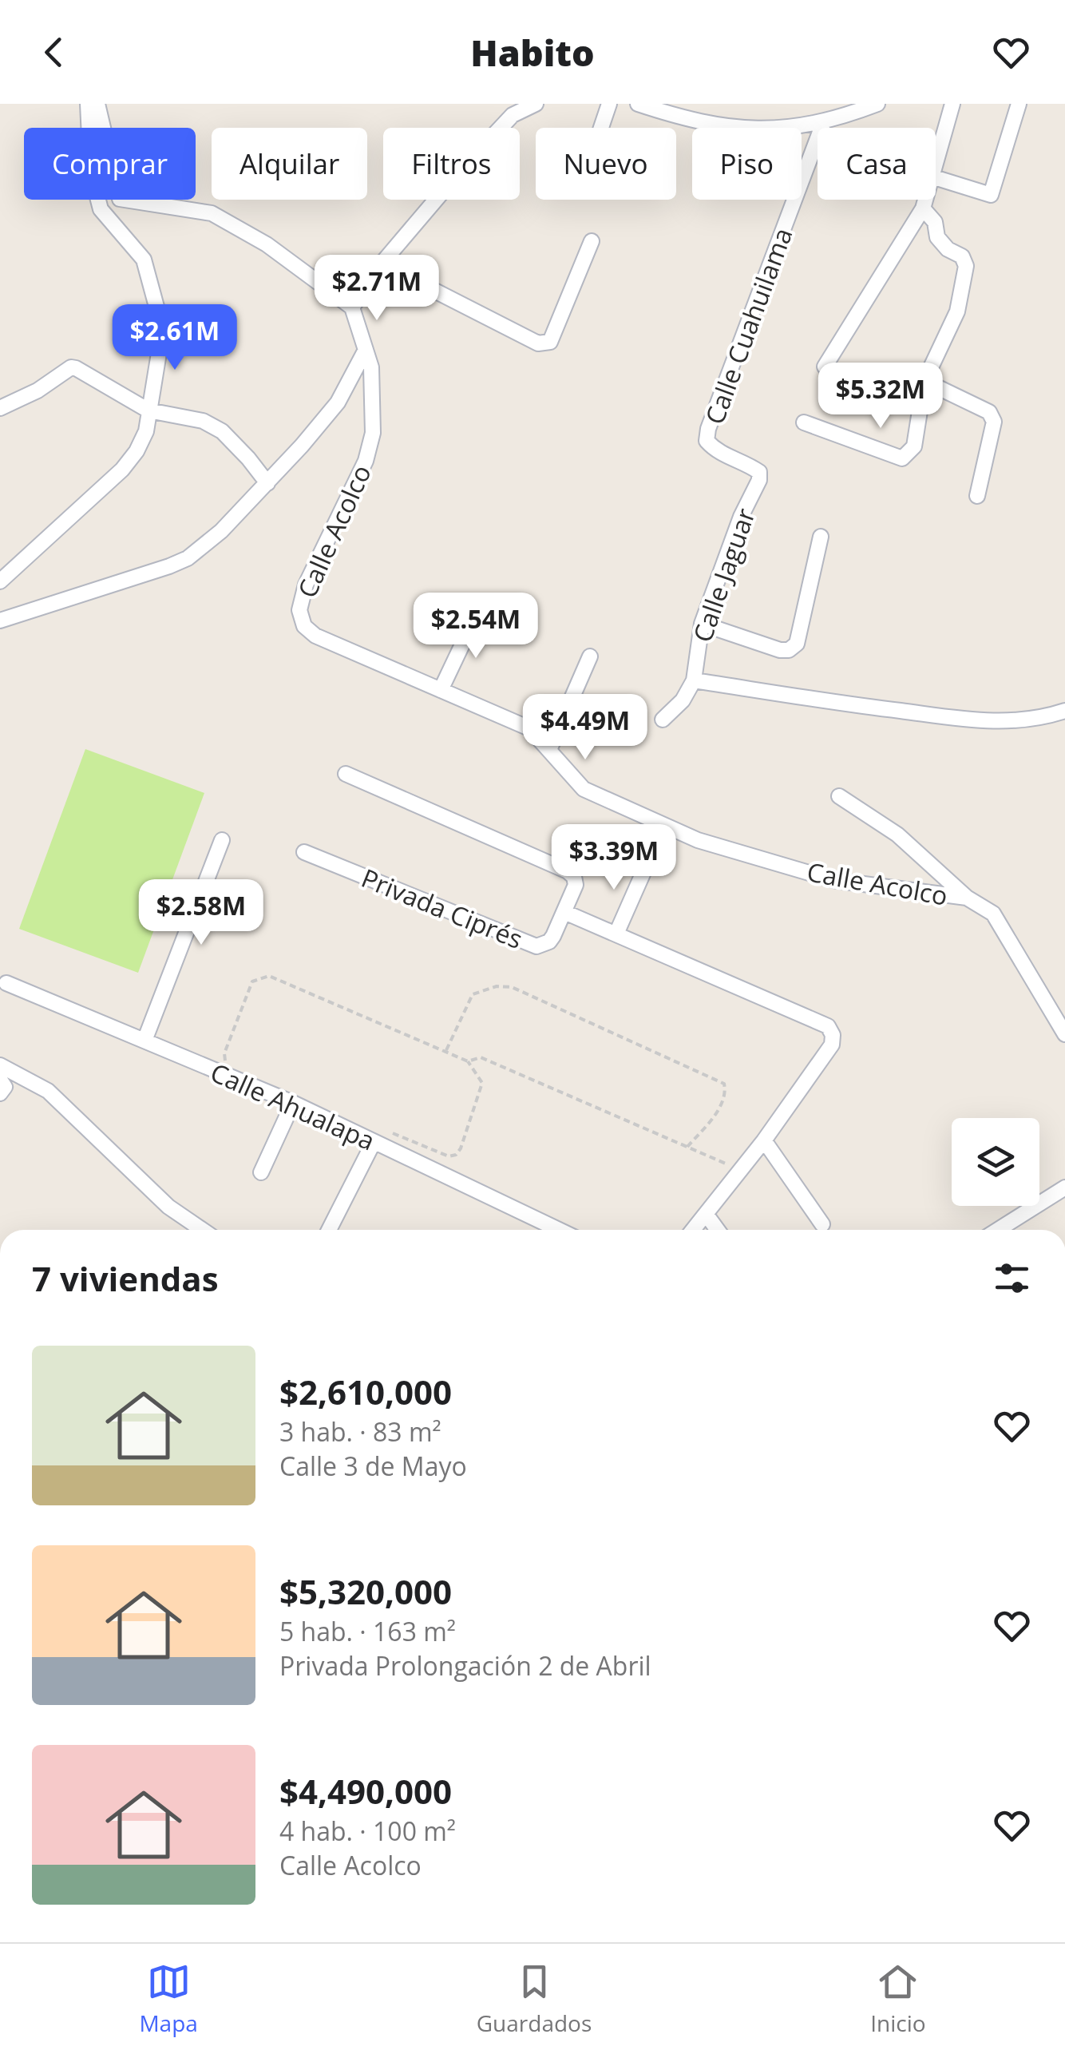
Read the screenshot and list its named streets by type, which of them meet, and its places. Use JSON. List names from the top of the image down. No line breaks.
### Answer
{"streets":{"street":["Calle Cuahuilama","Calle Acolco","Calle Jaguar","Privada Ciprés","Calle Ahualapa"]},"crossings":[["Calle Cuahuilama","Calle Jaguar"]],"page":{"header":"Habito","chip":["Comprar","Alquilar","Filtros","Nuevo","Piso","Casa"],"price":["$2.71M","$2.61M","$5.32M","$2.54M","$4.49M","$3.39M","$2.58M"],"heading":"7 viviendas","list":[{"name":"$2,610,000","note":"3 hab. · 83 m² · Calle 3 de Mayo"},{"name":"$5,320,000","note":"5 hab. · 163 m² · Privada Prolongación 2 de Abril"},{"name":"$4,490,000","note":"4 hab. · 100 m² · Calle Acolco"}],"tabs":["Mapa","Guardados","Inicio"]}}
